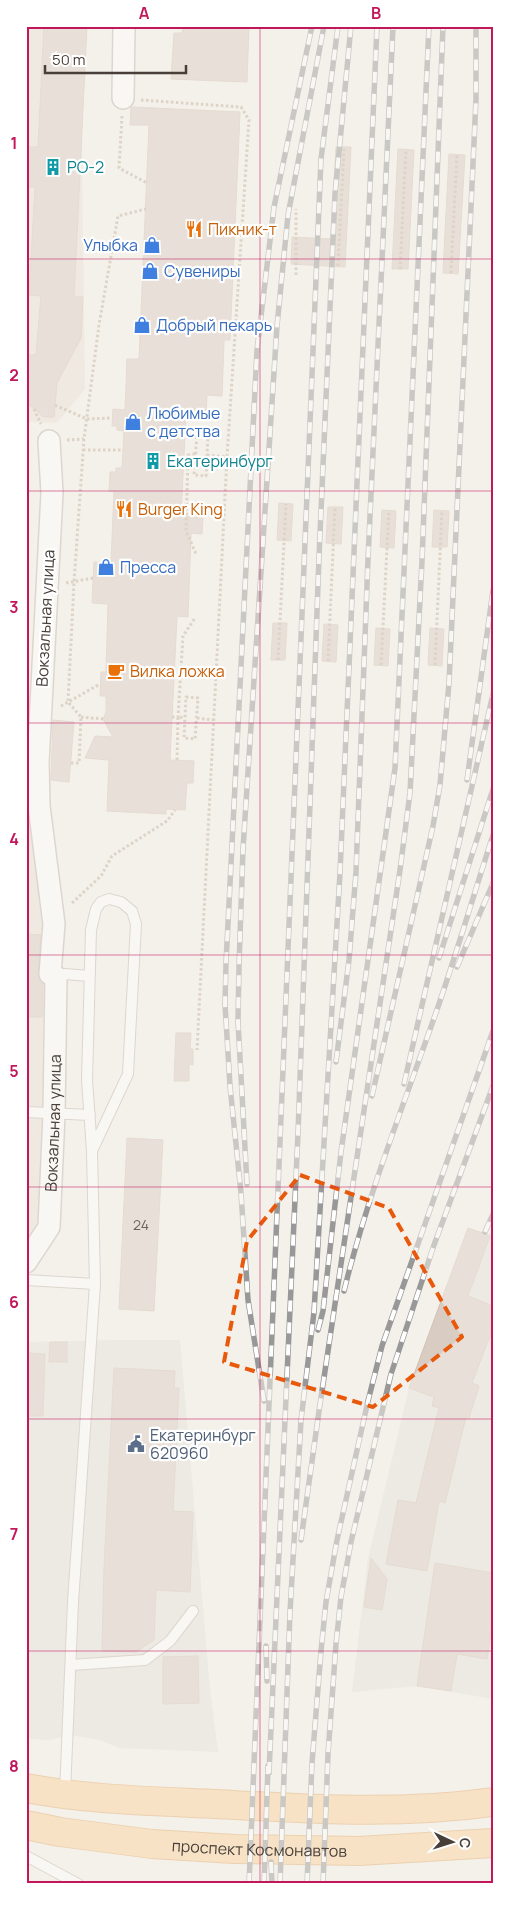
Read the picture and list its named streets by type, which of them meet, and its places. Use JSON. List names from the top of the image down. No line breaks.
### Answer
{"streets":{"main road":["проспект Космонавтов"],"street":["Вокзальная улица"]},"places":{"building":["РО-2","Екатеринбург"],"restaurant":["Пикник-т","Burger King"],"shop":["Улыбка","Сувениры","Добрый пекарь","Любимые с детства","Пресса"],"cafe":["Вилка ложка"],"public building":["Екатеринбург 620960"]},"house_numbers":["24"],"scale_bar":"50 m","north":"right","grid":{"columns":["A","B"],"rows":["1","2","3","4","5","6","7","8"]}}
